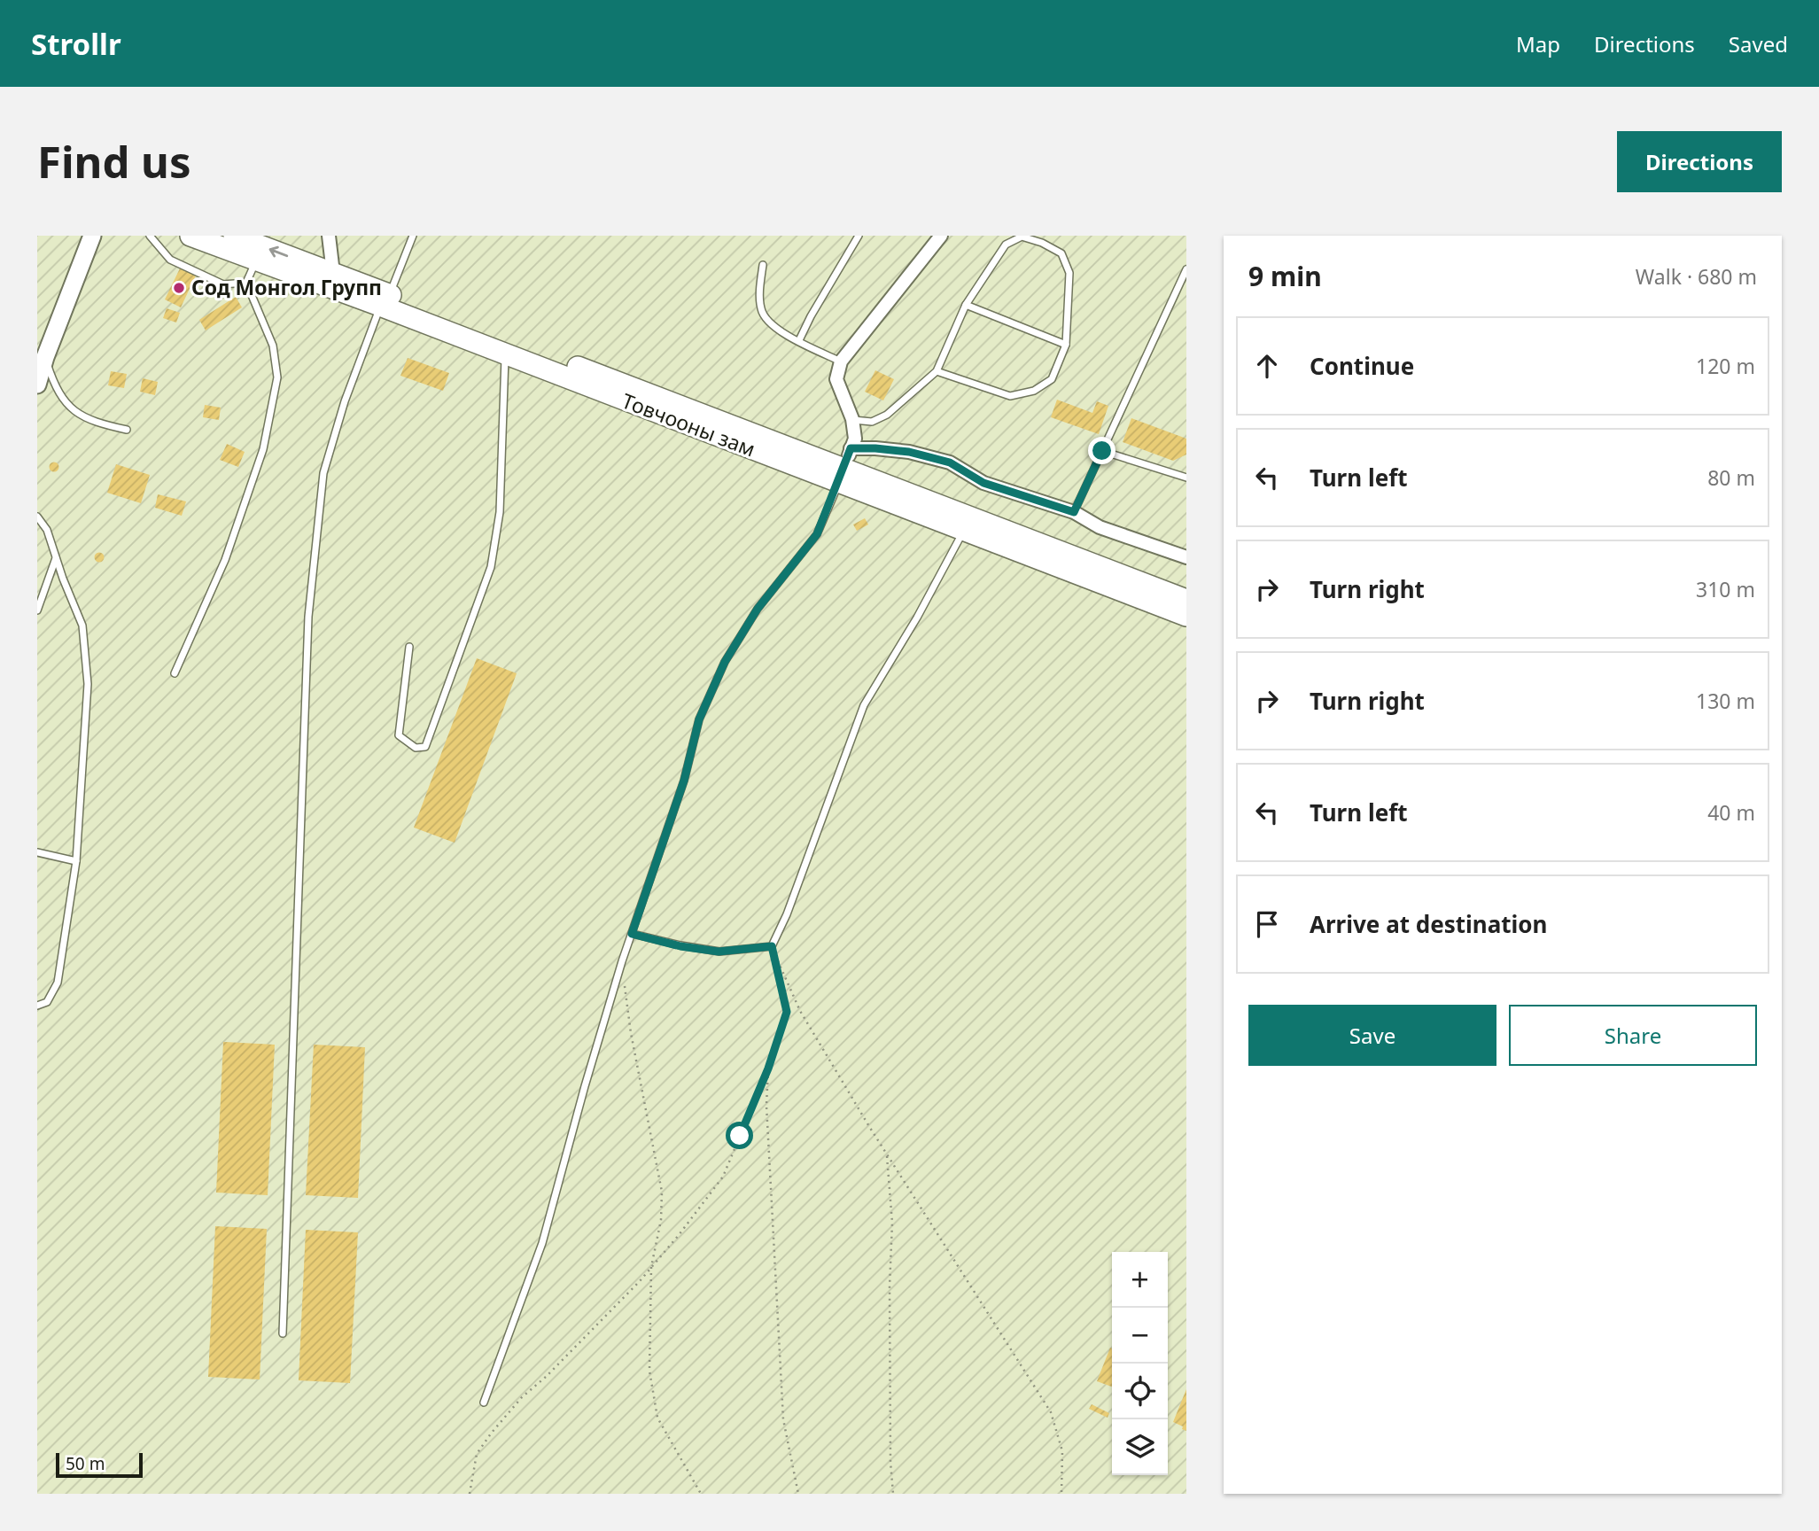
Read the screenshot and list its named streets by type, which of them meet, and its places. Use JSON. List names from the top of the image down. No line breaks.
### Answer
{"streets":{"highway":["Товчооны зам"]},"places":["Сод Монгол Групп"],"scale_bar":"50 m","page":{"header":"Strollr","nav":["Map","Directions","Saved"],"buttons":["Directions",["Save","Share"]],"title":"Find us","heading":["9 min","Walk · 680 m"],"list":[["Continue","120 m"],["Turn left","80 m"],["Turn right","310 m"],["Turn right","130 m"],["Turn left","40 m"],"Arrive at destination"],"map_buttons":["+","−"],"scale":"50 m"}}
